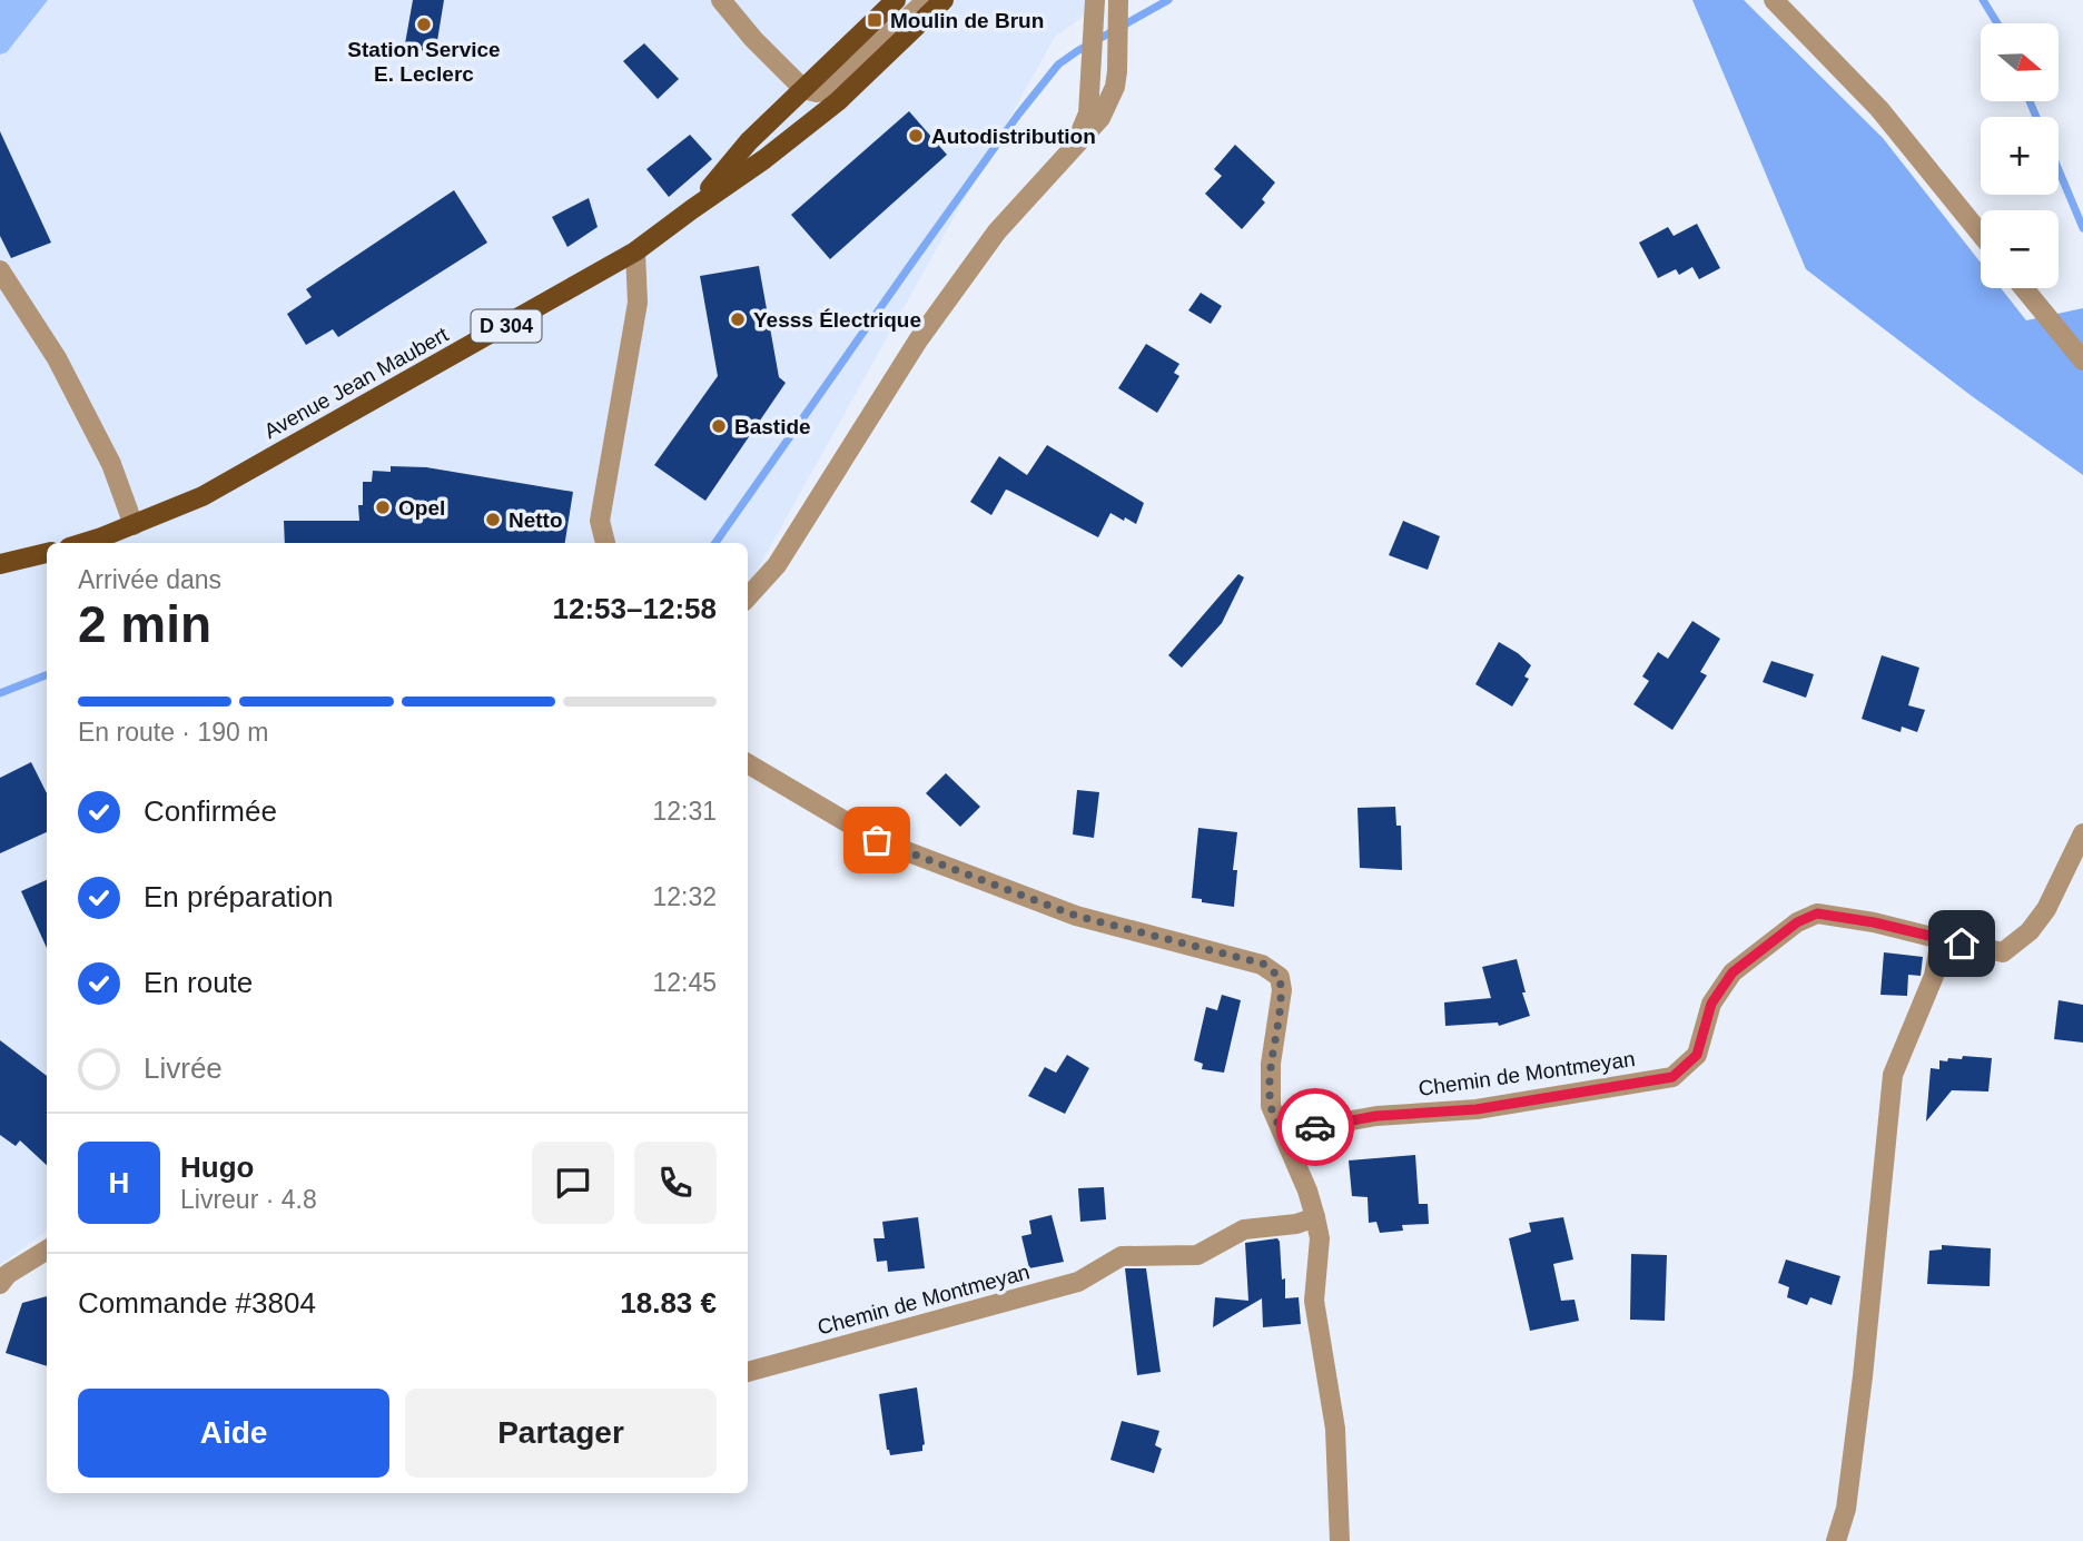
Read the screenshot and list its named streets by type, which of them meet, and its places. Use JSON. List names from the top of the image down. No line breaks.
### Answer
{"streets":{"main road":["D 304","Avenue Jean Maubert"],"street":["Chemin de Montmeyan"]},"places":{"transit":["Moulin de Brun"],"other":["Station Service E. Leclerc","Autodistribution","Yesss Électrique","Bastide","Opel","Netto"]},"north":"right","page":{"map_buttons":["+","−"],"heading":["2 min","Arrivée dans","12:53–12:58"],"panel":["Hugo","Livreur · 4.8","Commande #3804","18.83 €"],"bar":"En route · 190 m","list":[["Confirmée","12:31"],["En préparation","12:32"],["En route","12:45"],"Livrée"],"round":"H","buttons":["Aide","Partager"]}}
